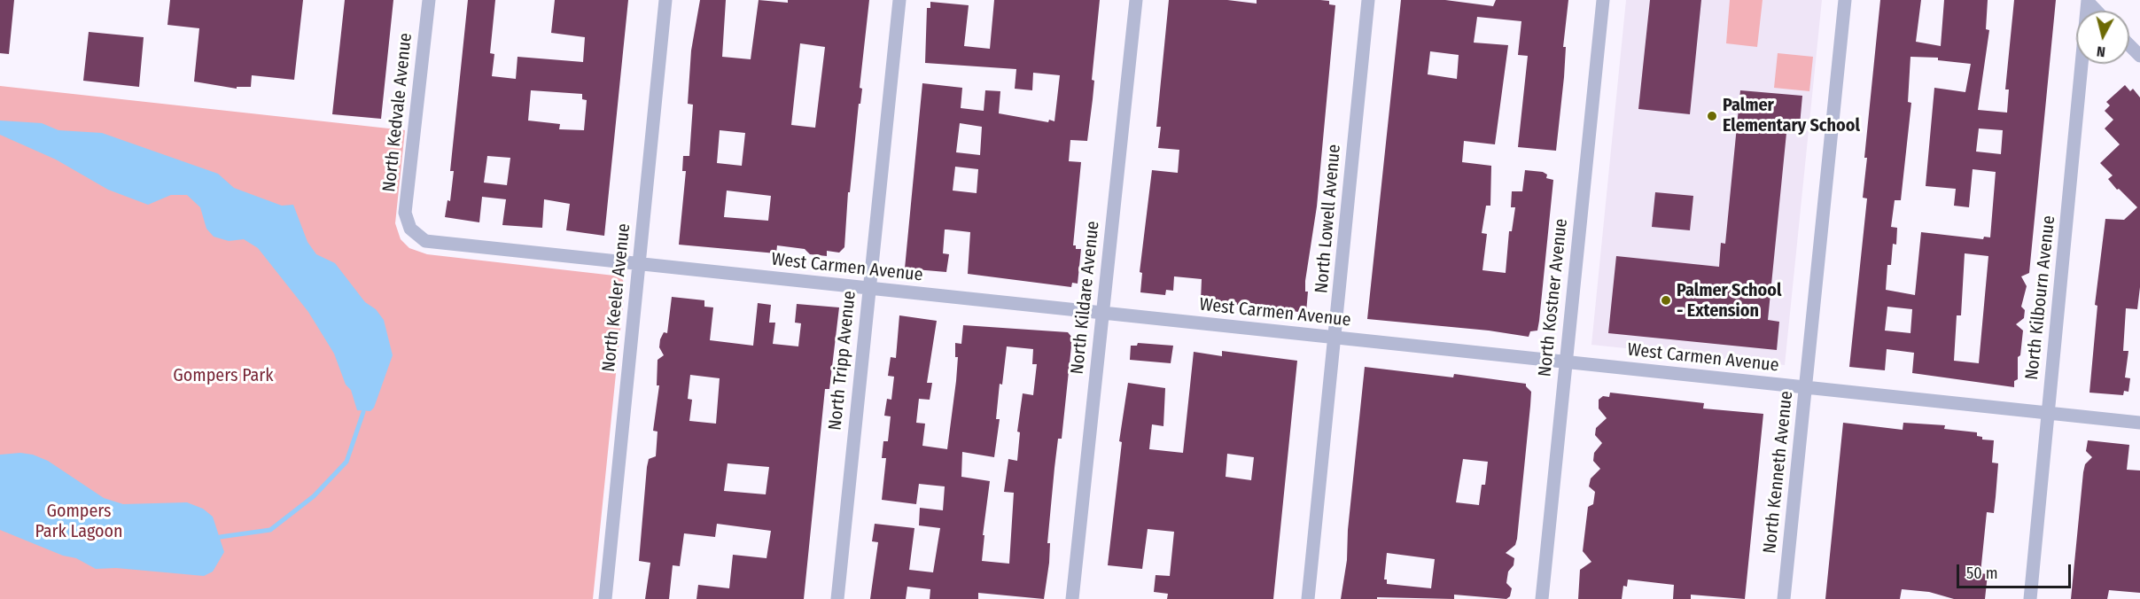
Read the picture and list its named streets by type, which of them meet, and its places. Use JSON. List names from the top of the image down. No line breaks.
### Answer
{"streets":{"street":["North Kedvale Avenue","North Lowell Avenue","West Carmen Avenue","North Keeler Avenue","North Kildare Avenue","North Kostner Avenue","North Kilbourn Avenue","North Tripp Avenue","North Kenneth Avenue"]},"crossings":[["North Kedvale Avenue","West Carmen Avenue"],["North Lowell Avenue","West Carmen Avenue"],["West Carmen Avenue","North Keeler Avenue"],["West Carmen Avenue","North Kildare Avenue"],["West Carmen Avenue","North Kostner Avenue"],["West Carmen Avenue","North Kilbourn Avenue"],["West Carmen Avenue","North Tripp Avenue"],["West Carmen Avenue","North Kenneth Avenue"]],"parks":["Gompers Park","Gompers Park Lagoon"],"places":["Palmer Elementary School","Palmer School - Extension"],"scale_bar":"50 m","north":"bottom"}
